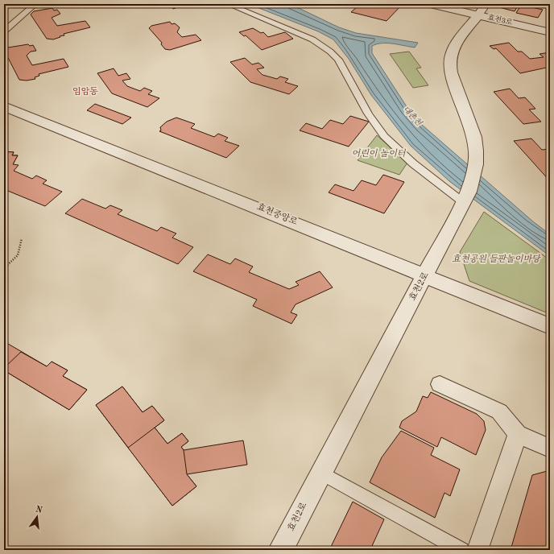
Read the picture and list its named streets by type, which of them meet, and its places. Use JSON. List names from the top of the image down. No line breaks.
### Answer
{"streets":{"street":["효천3로","효천중앙로","효천2로"]},"crossings":[["효천3로","효천2로"],["효천중앙로","효천2로"]],"districts":["임암동"],"water":["대촌천"],"parks":["어린이 놀이터","효천공원 들판놀이마당"],"north":"top"}
